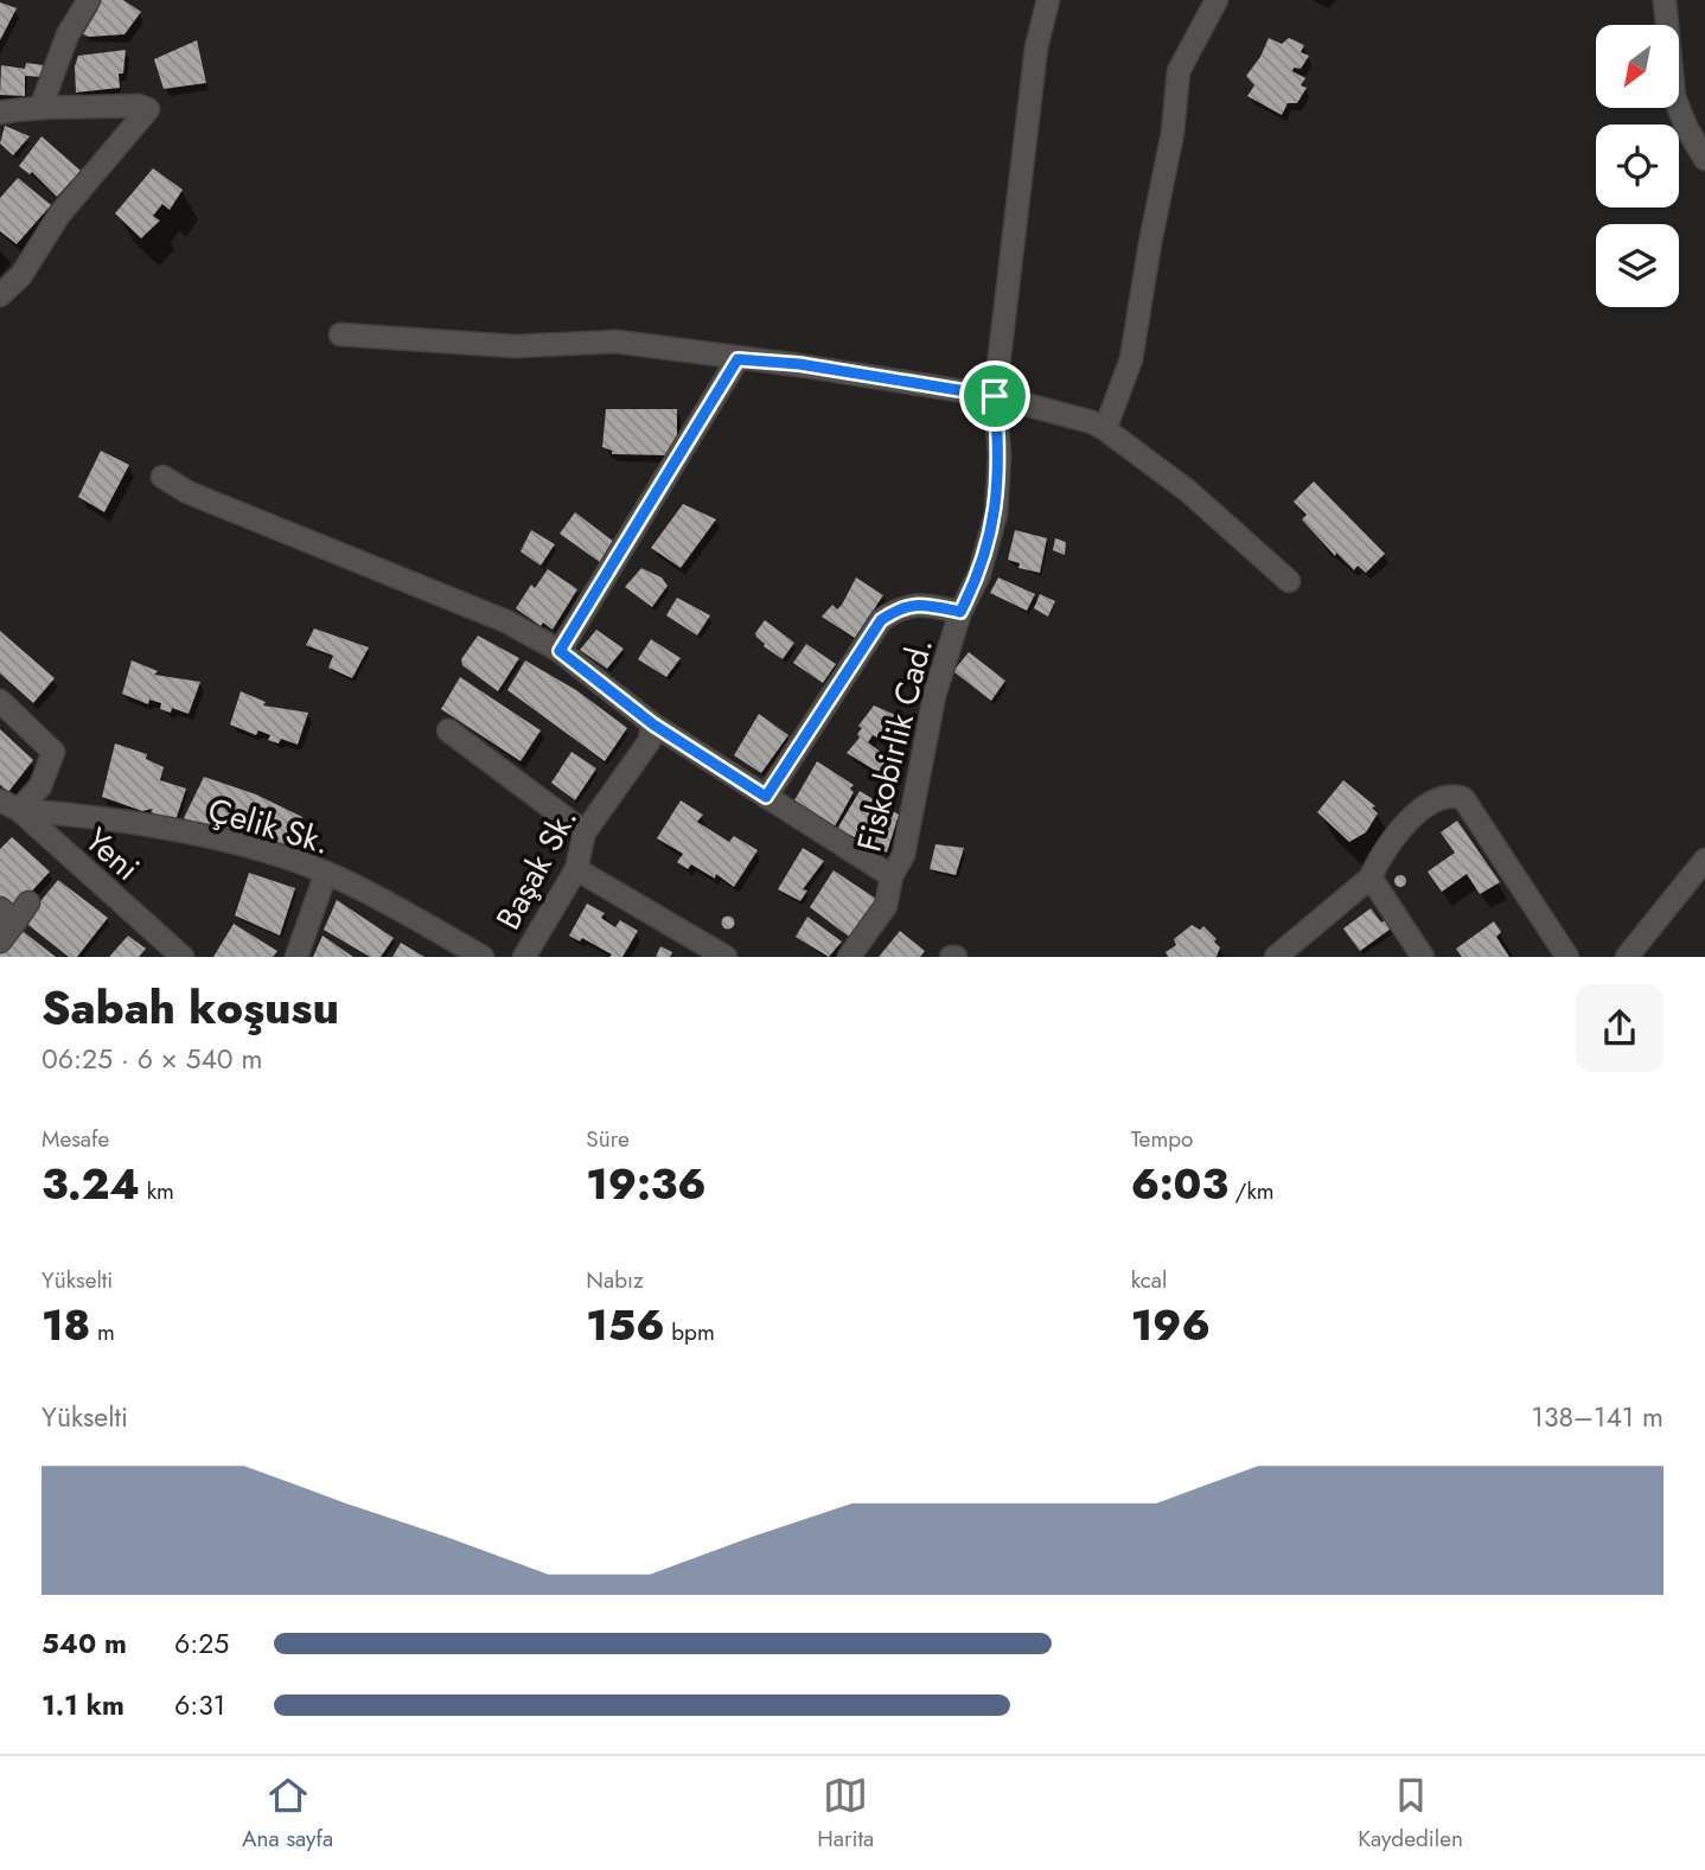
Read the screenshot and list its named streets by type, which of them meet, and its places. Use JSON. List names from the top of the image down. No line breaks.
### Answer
{"streets":{"street":["Fiskobirlik Cad.","Çelik Sk.","Yeni","Başak Sk."]},"crossings":[["Çelik Sk.","Yeni"]],"north":"bottom left","page":{"heading":["Sabah koşusu","06:25 · 6 × 540 m"],"stats":[["Mesafe","3.24 km"],["Süre","19:36"],["Tempo","6:03 /km"],["Yükselti","18 m"],["Nabız","156 bpm"],["kcal","196"]],"chart":["Yükselti","138–141 m"],"list":[{"name":"540 m","note":"6:25"},{"name":"1.1 km","note":"6:31"}],"tabs":["Ana sayfa","Harita","Kaydedilen"]}}
